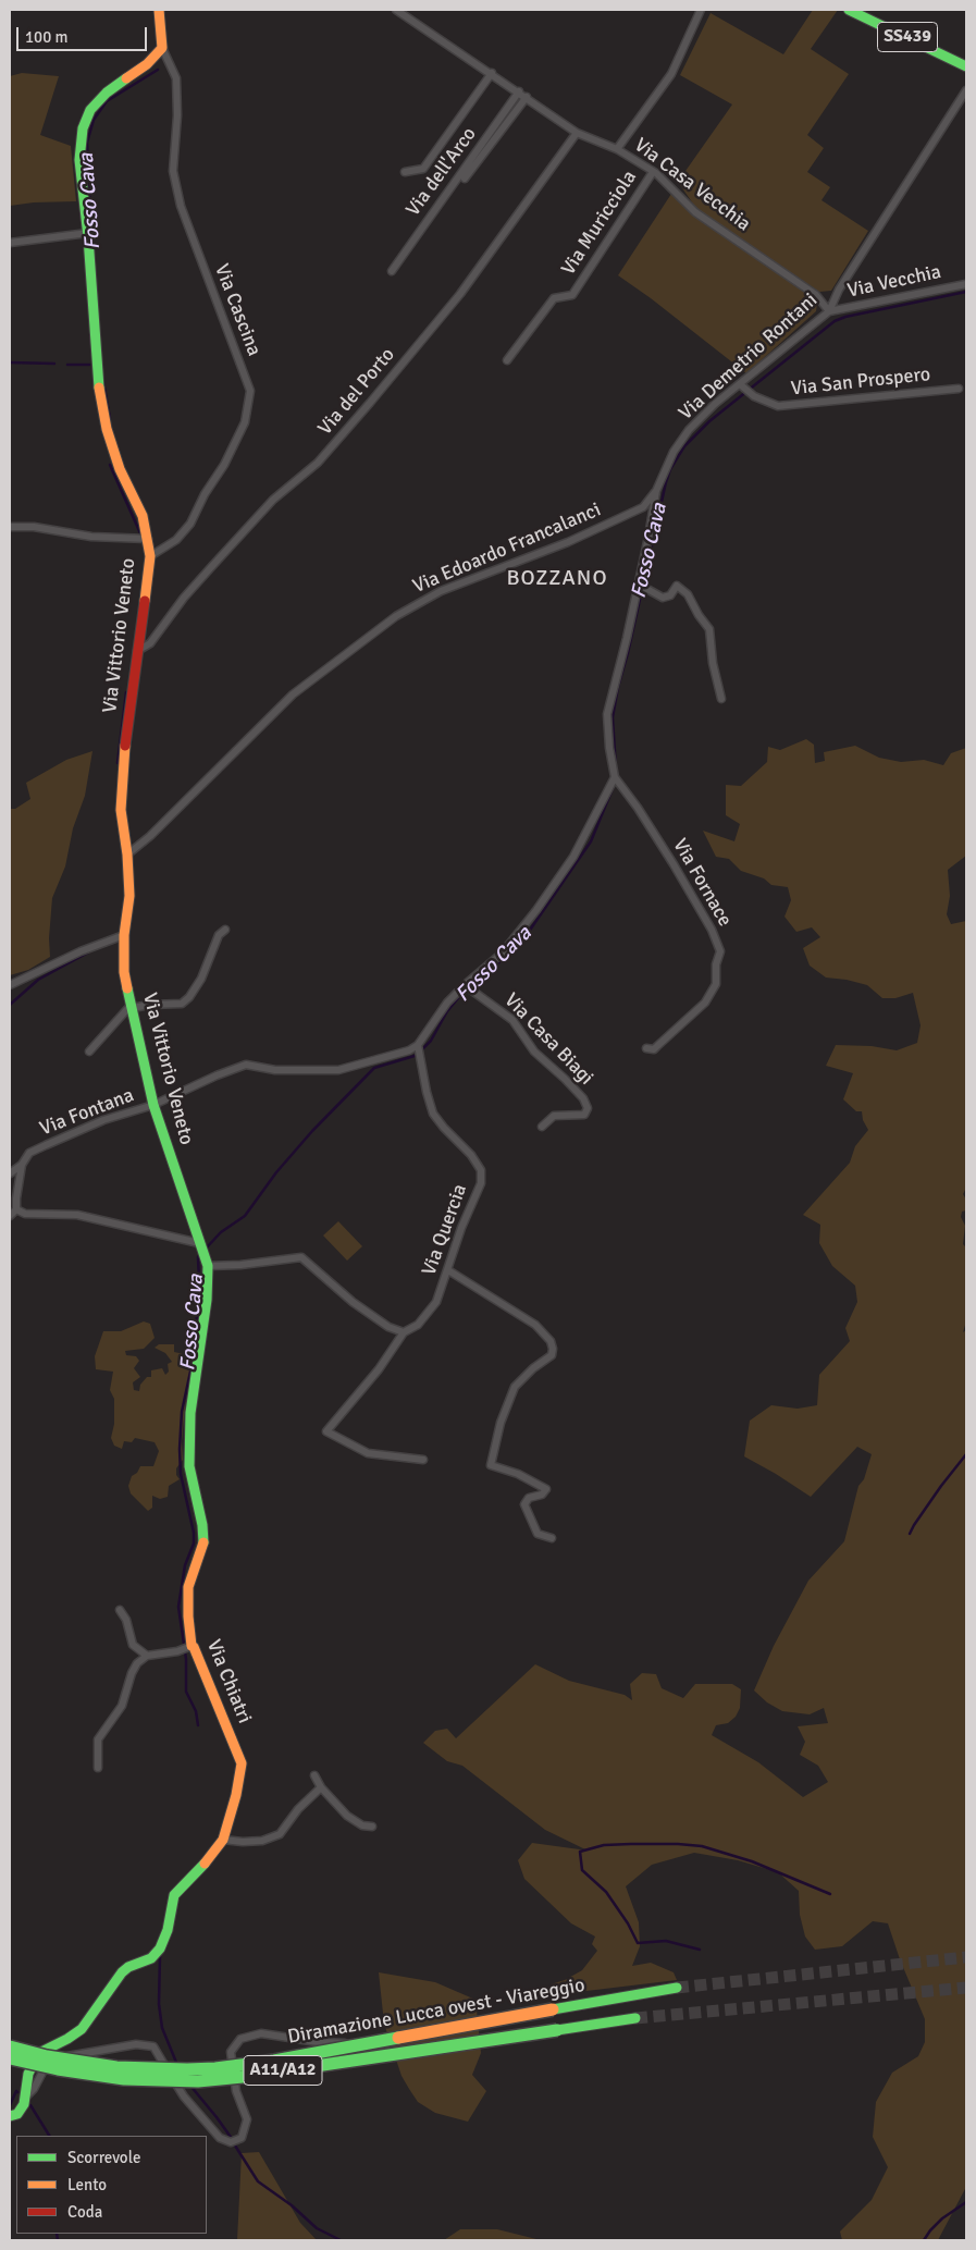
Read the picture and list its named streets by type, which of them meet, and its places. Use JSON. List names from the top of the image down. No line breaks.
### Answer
{"streets":{"main road":["SS439","Via Vittorio Veneto","Via Chiatri","Diramazione Lucca ovest - Viareggio","A11/A12"],"street":["Via dell'Arco","Via Casa Vecchia","Via Muricciola","Via Vecchia","Via Cascina","Via Demetrio Rontani","Via San Prospero","Via del Porto","Via Edoardo Francalanci","Via Fornace","Via Casa Biagi","Via Fontana","Via Quercia"]},"crossings":[["Via dell'Arco","Via Casa Vecchia"],["Via Casa Vecchia","Via Muricciola"],["Via Casa Vecchia","Via Vecchia"],["Via Casa Vecchia","Via Demetrio Rontani"],["Via Casa Vecchia","Via del Porto"],["Via Vecchia","Via Demetrio Rontani"],["Via Cascina","Via Vittorio Veneto"],["Via Demetrio Rontani","Via San Prospero"],["Via Demetrio Rontani","Via Edoardo Francalanci"],["Via Demetrio Rontani","Via Fornace"],["Via del Porto","Via Vittorio Veneto"],["Via Edoardo Francalanci","Via Vittorio Veneto"],["Via Vittorio Veneto","Via Fontana"],["Via Vittorio Veneto","Via Chiatri"]],"districts":["BOZZANO"],"water":["Fosso Cava"],"legend":["Scorrevole","Lento","Coda"],"scale_bar":"100 m"}
